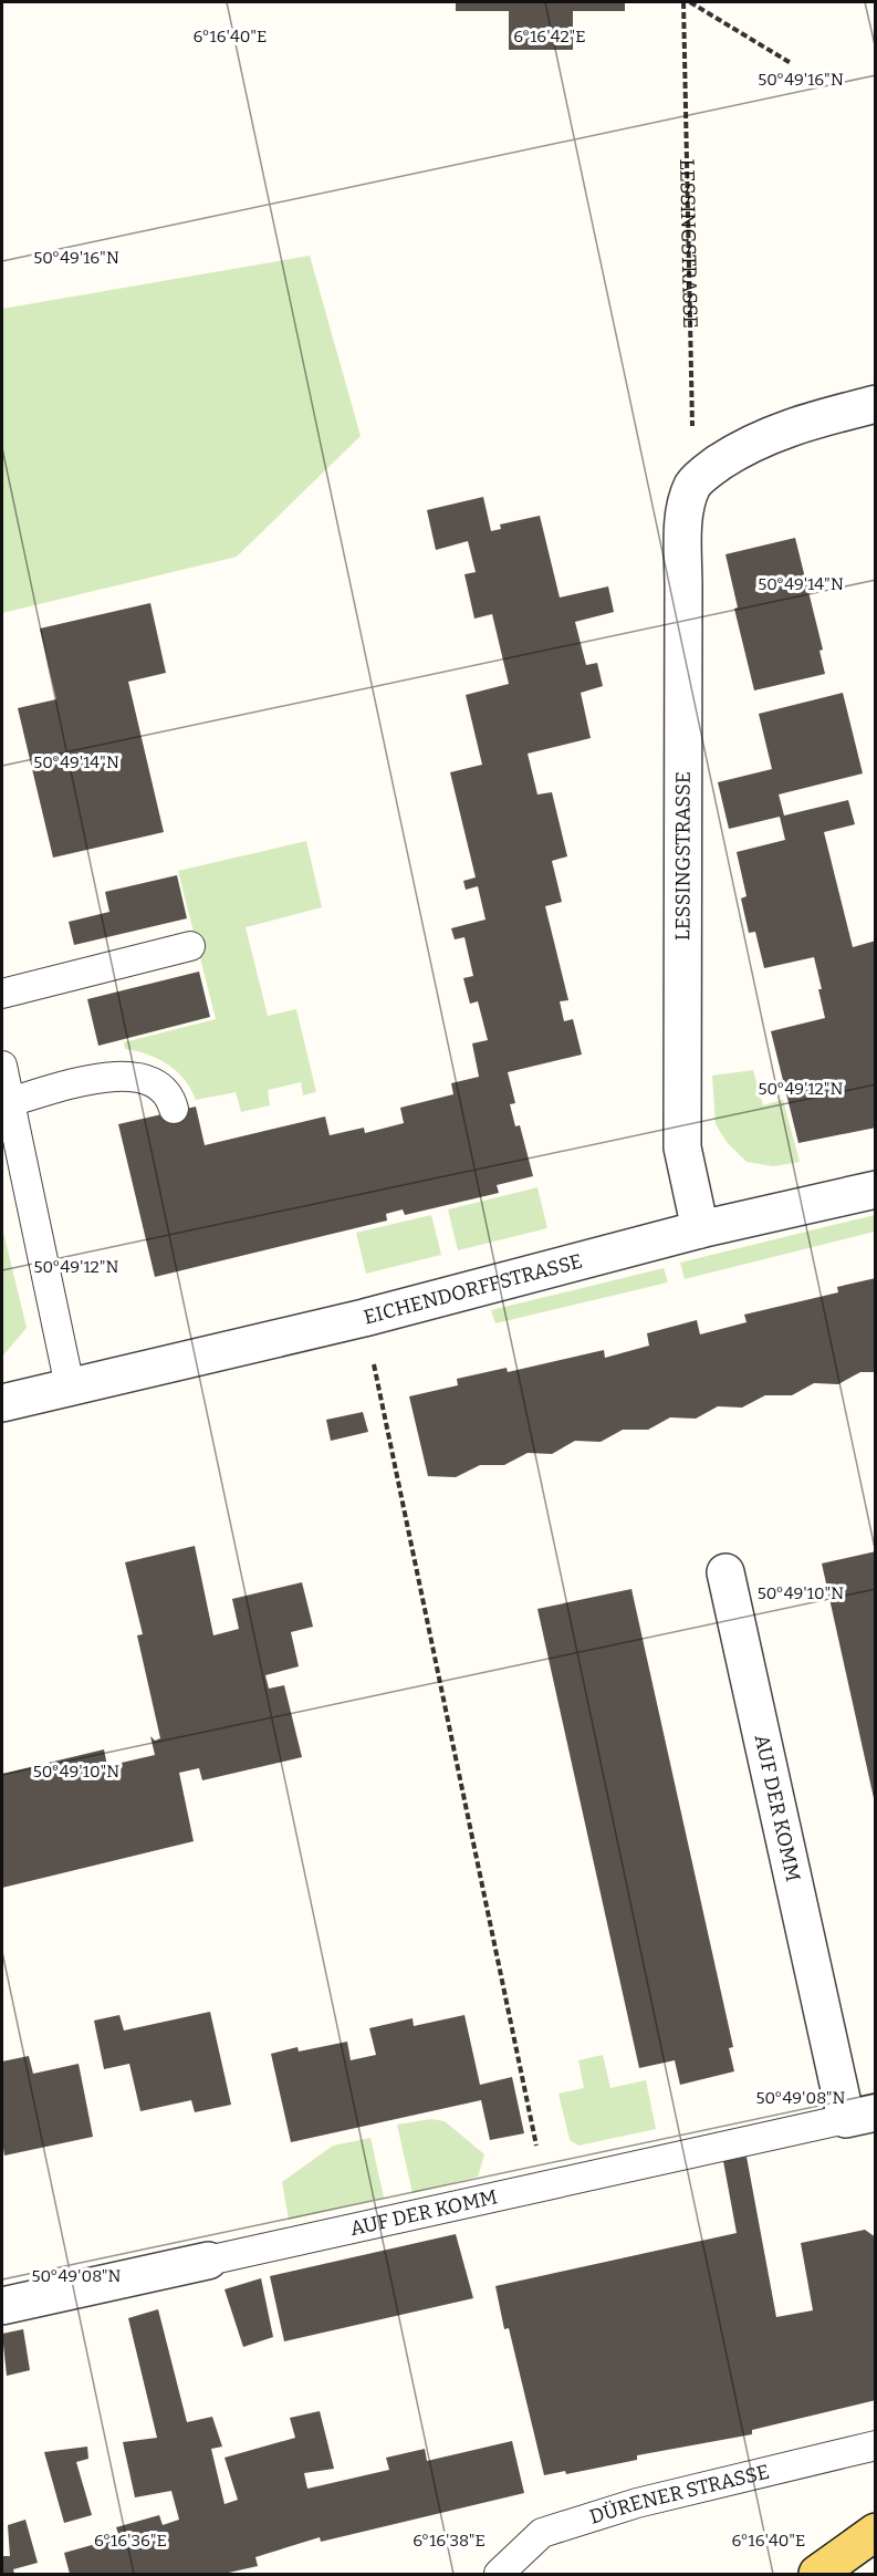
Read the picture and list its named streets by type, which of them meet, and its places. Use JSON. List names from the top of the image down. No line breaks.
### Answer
{"streets":{"street":["LESSINGSTRASSE","EICHENDORFFSTRASSE","AUF DER KOMM"],"lane":["DÜRENER STRASSE"]},"crossings":[["LESSINGSTRASSE","EICHENDORFFSTRASSE"]],"coordinates":["6°16'40\"E","6°16'42\"E","50°49'16\"N","50°49'14\"N","50°49'12\"N","50°49'10\"N","50°49'08\"N","6°16'36\"E","6°16'38\"E"]}
